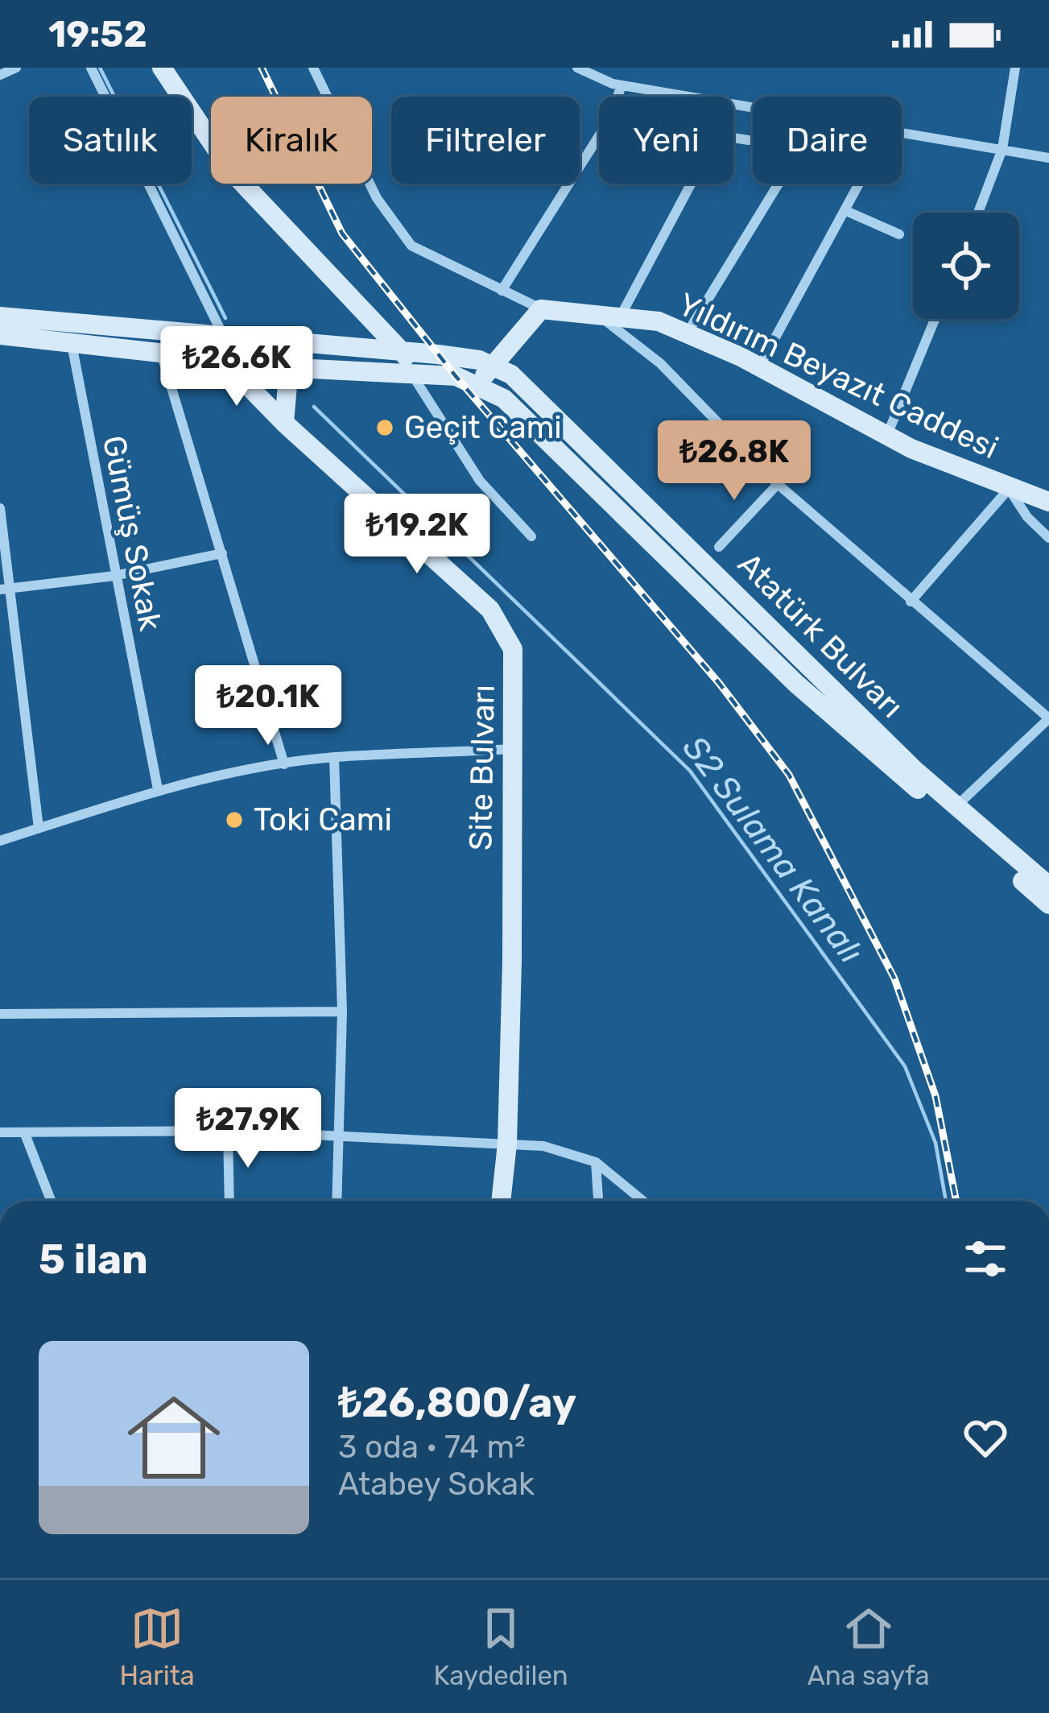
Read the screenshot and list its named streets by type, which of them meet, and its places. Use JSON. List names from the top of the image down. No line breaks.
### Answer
{"streets":{"main road":["Yıldırım Beyazıt Caddesi","Atatürk Bulvarı","Site Bulvarı"],"street":["Gümüş Sokak"]},"crossings":[["Gümüş Sokak","Atatürk Bulvarı"],["Atatürk Bulvarı","Site Bulvarı"]],"water":["S2 Sulama Kanalı"],"places":["Geçit Cami","Toki Cami"],"page":{"status":"19:52","chip":["Satılık","Kiralık","Filtreler","Yeni","Daire"],"price":["₺26.6K","₺26.8K","₺19.2K","₺20.1K","₺27.9K"],"heading":"5 ilan","list":[{"name":"₺26,800/ay","note":"3 oda · 74 m² · Atabey Sokak"}],"tabs":["Harita","Kaydedilen","Ana sayfa"]}}
